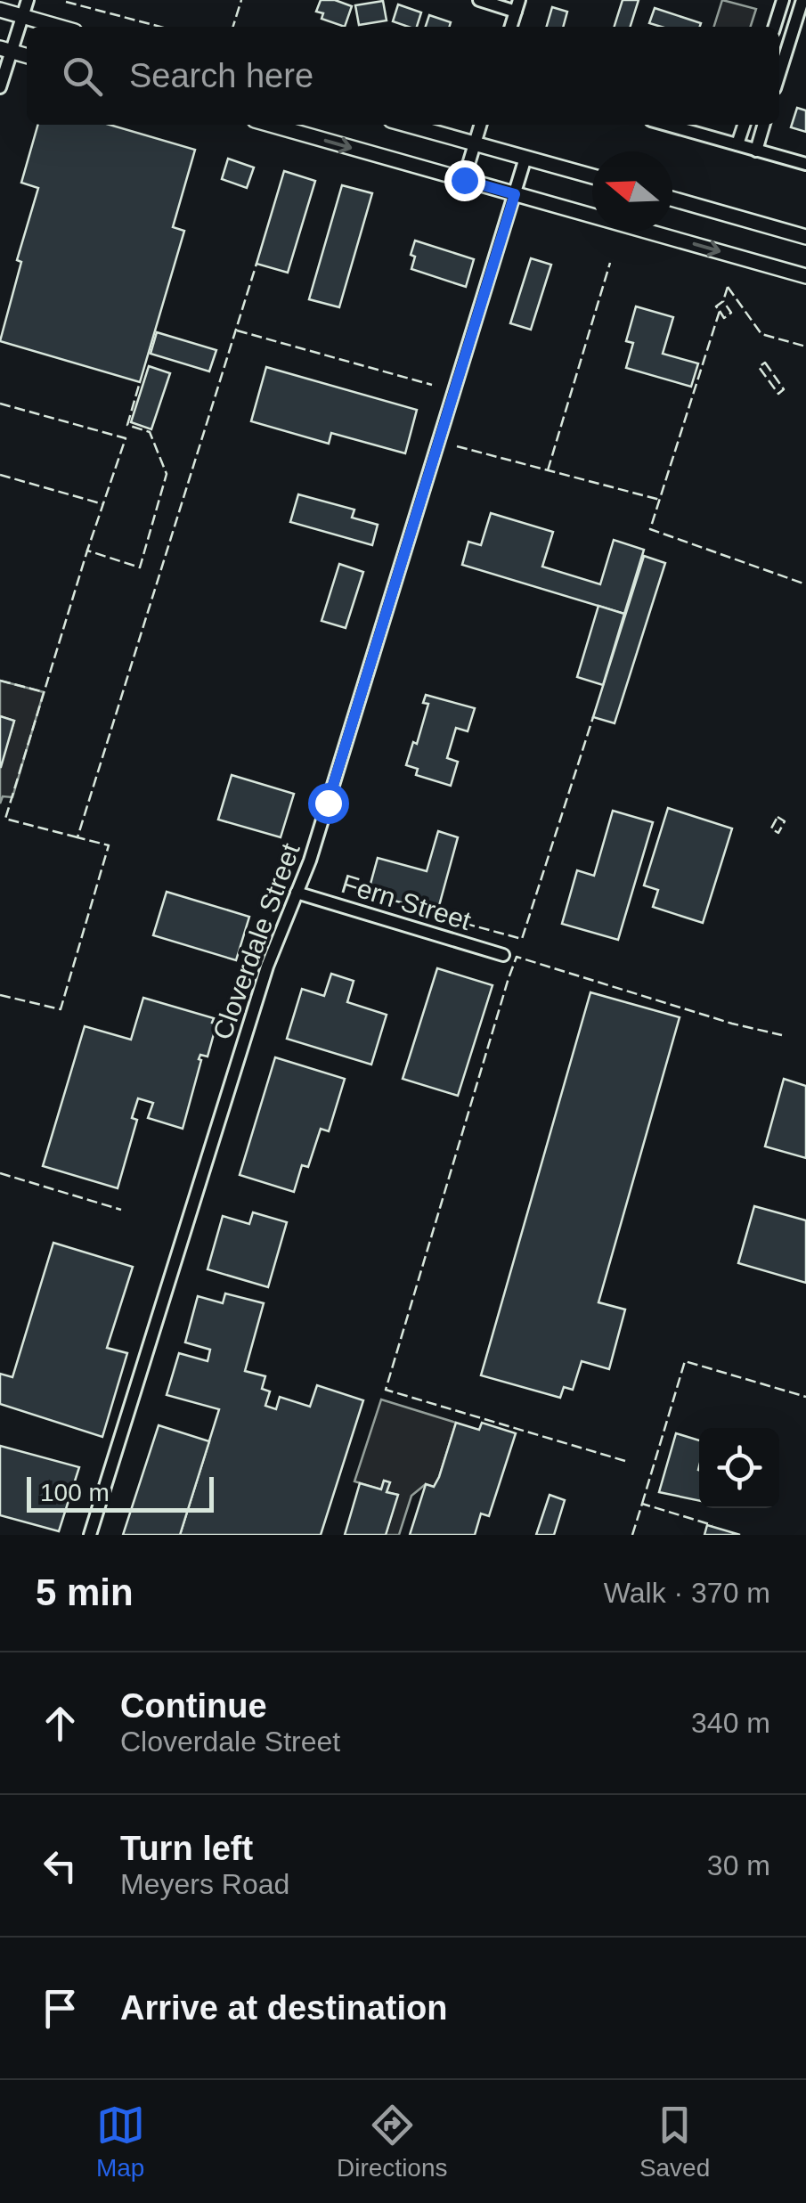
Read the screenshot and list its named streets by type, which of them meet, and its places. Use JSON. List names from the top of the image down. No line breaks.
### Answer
{"streets":{"street":["Fern Street","Cloverdale Street"]},"crossings":[["Fern Street","Cloverdale Street"]],"scale_bar":"100 m","north":"left","page":{"search":"Search here","scale":"100 m","heading":["5 min","Walk · 370 m"],"list":[["Continue","Cloverdale Street","340 m"],["Turn left","Meyers Road","30 m"],"Arrive at destination"],"nav":["Map","Directions","Saved"]}}
